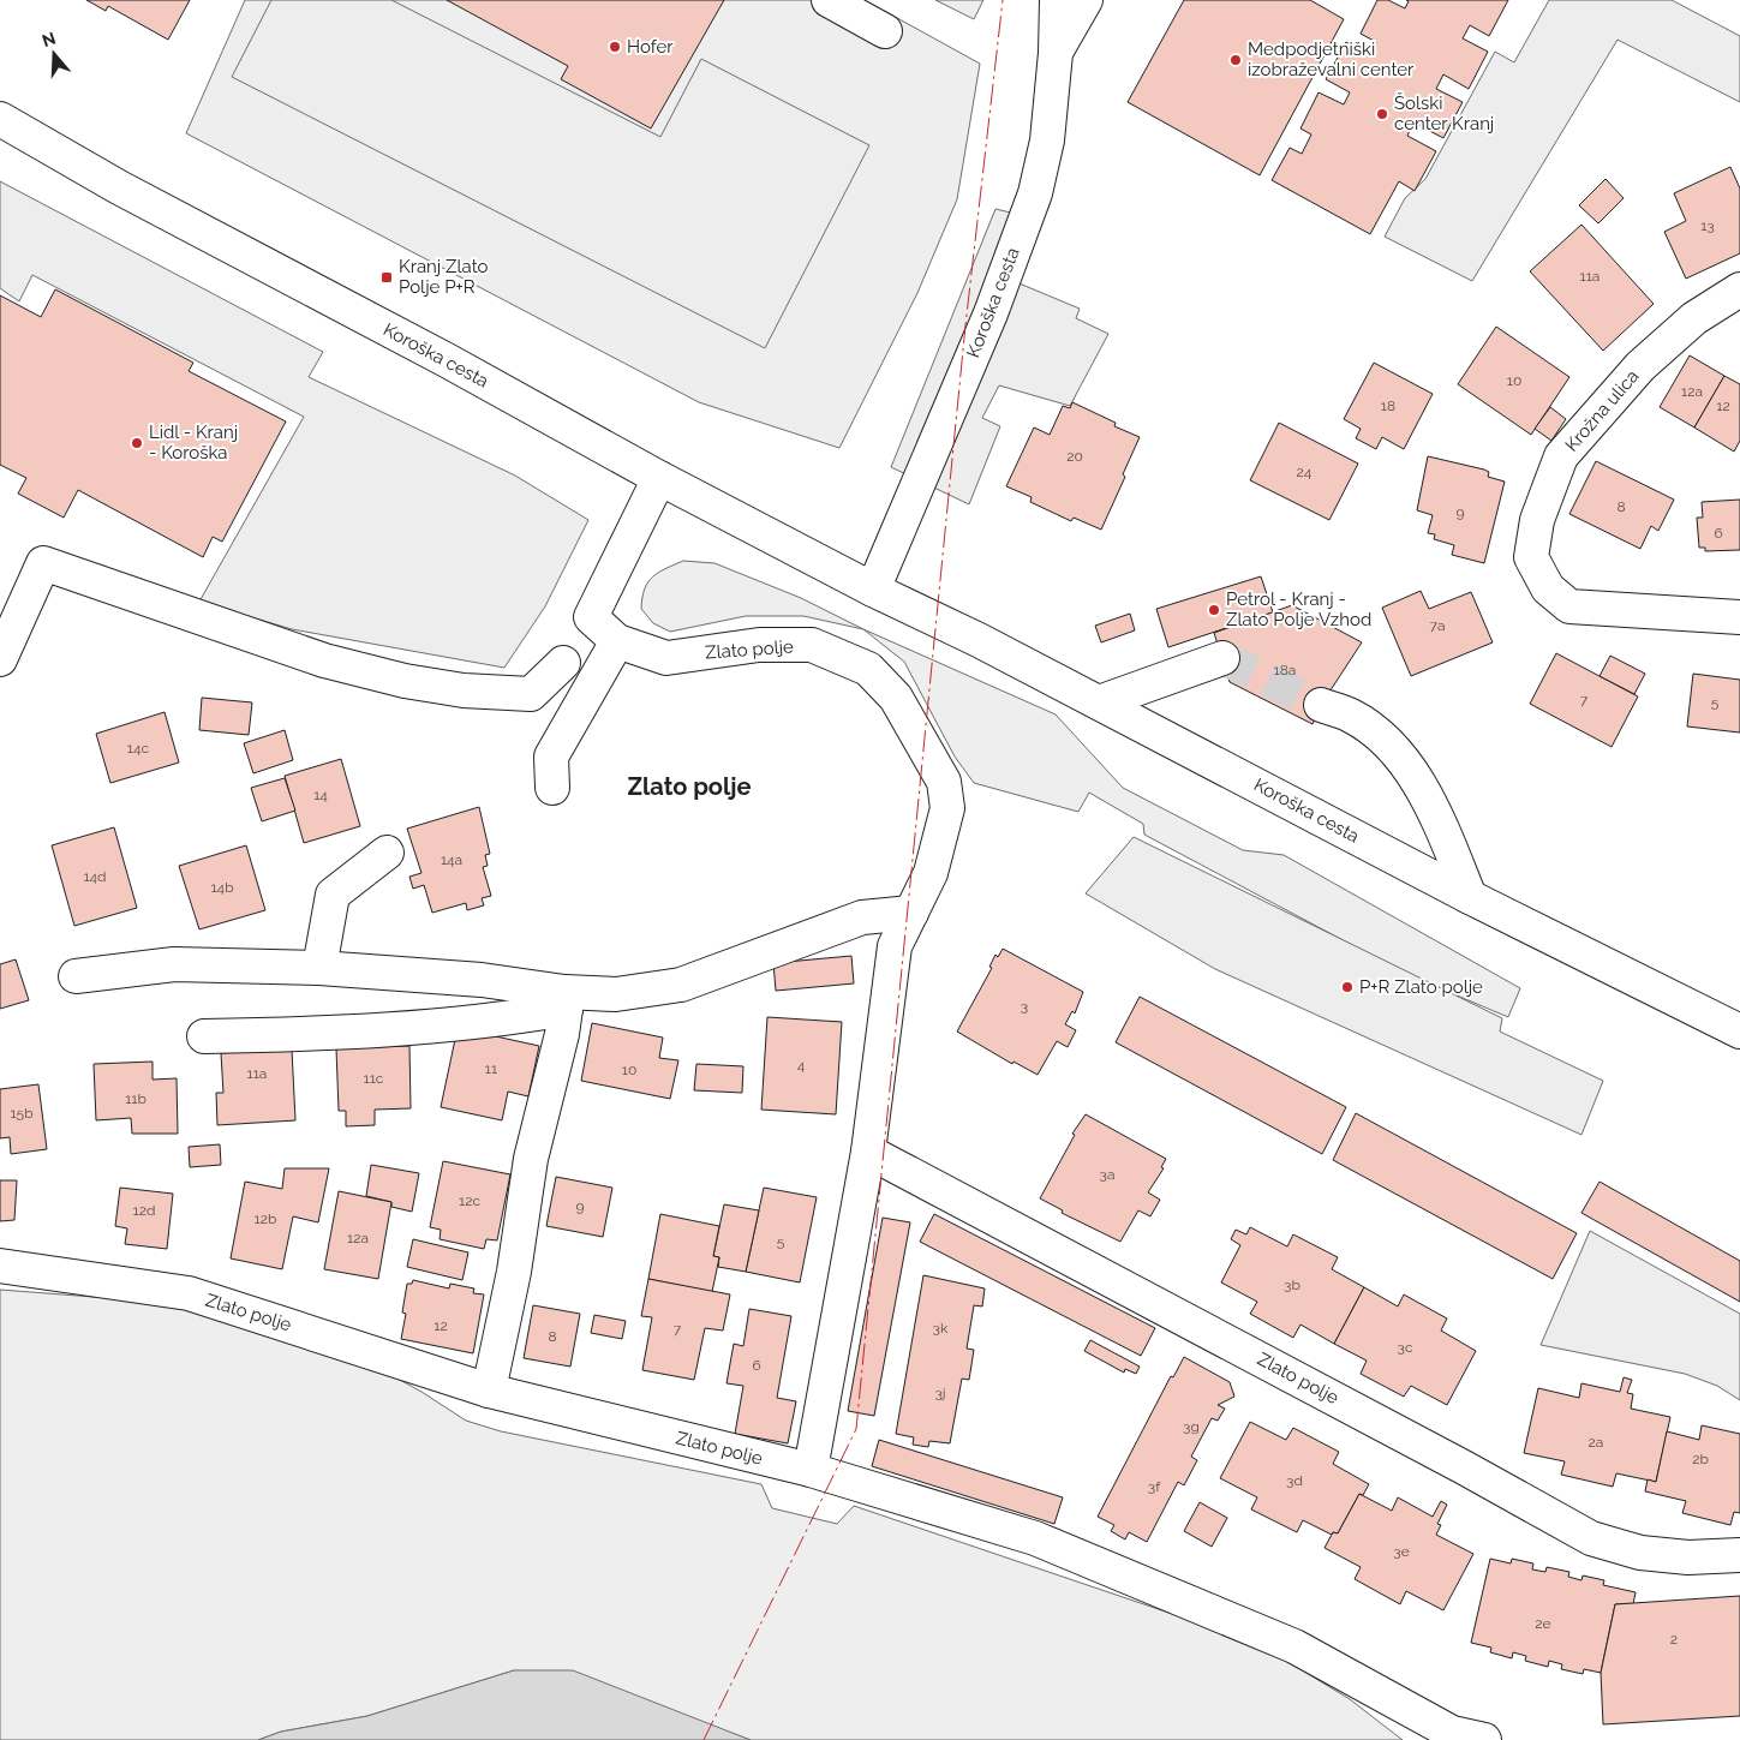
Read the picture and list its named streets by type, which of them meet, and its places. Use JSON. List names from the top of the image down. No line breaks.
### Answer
{"streets":{"street":["Koroška cesta","Krožna ulica","Zlato polje"]},"crossings":[["Koroška cesta","Zlato polje"]],"districts":["Zlato polje"],"places":{"other":["Hofer","Medpodjetniški izobraževalni center","Šolski center Kranj","Lidl - Kranj - Koroška","Petrol - Kranj - Zlato Polje Vzhod","P+R Zlato polje"],"transit":["Kranj Zlato Polje P+R"]},"house_numbers":["13","11a","10","12a","18","12","20","24","8","9","6","7a","18a","7","5","14c","14","14a","14d","14b","3","4","11","10","11a","11c","11b","15b","3a","12c","9","12d","12b","12a","5","3b","12","3k","7","8","3c","6","3j","3g","2a","2b","3d","3f","3e","2e","2"],"north":"top"}
